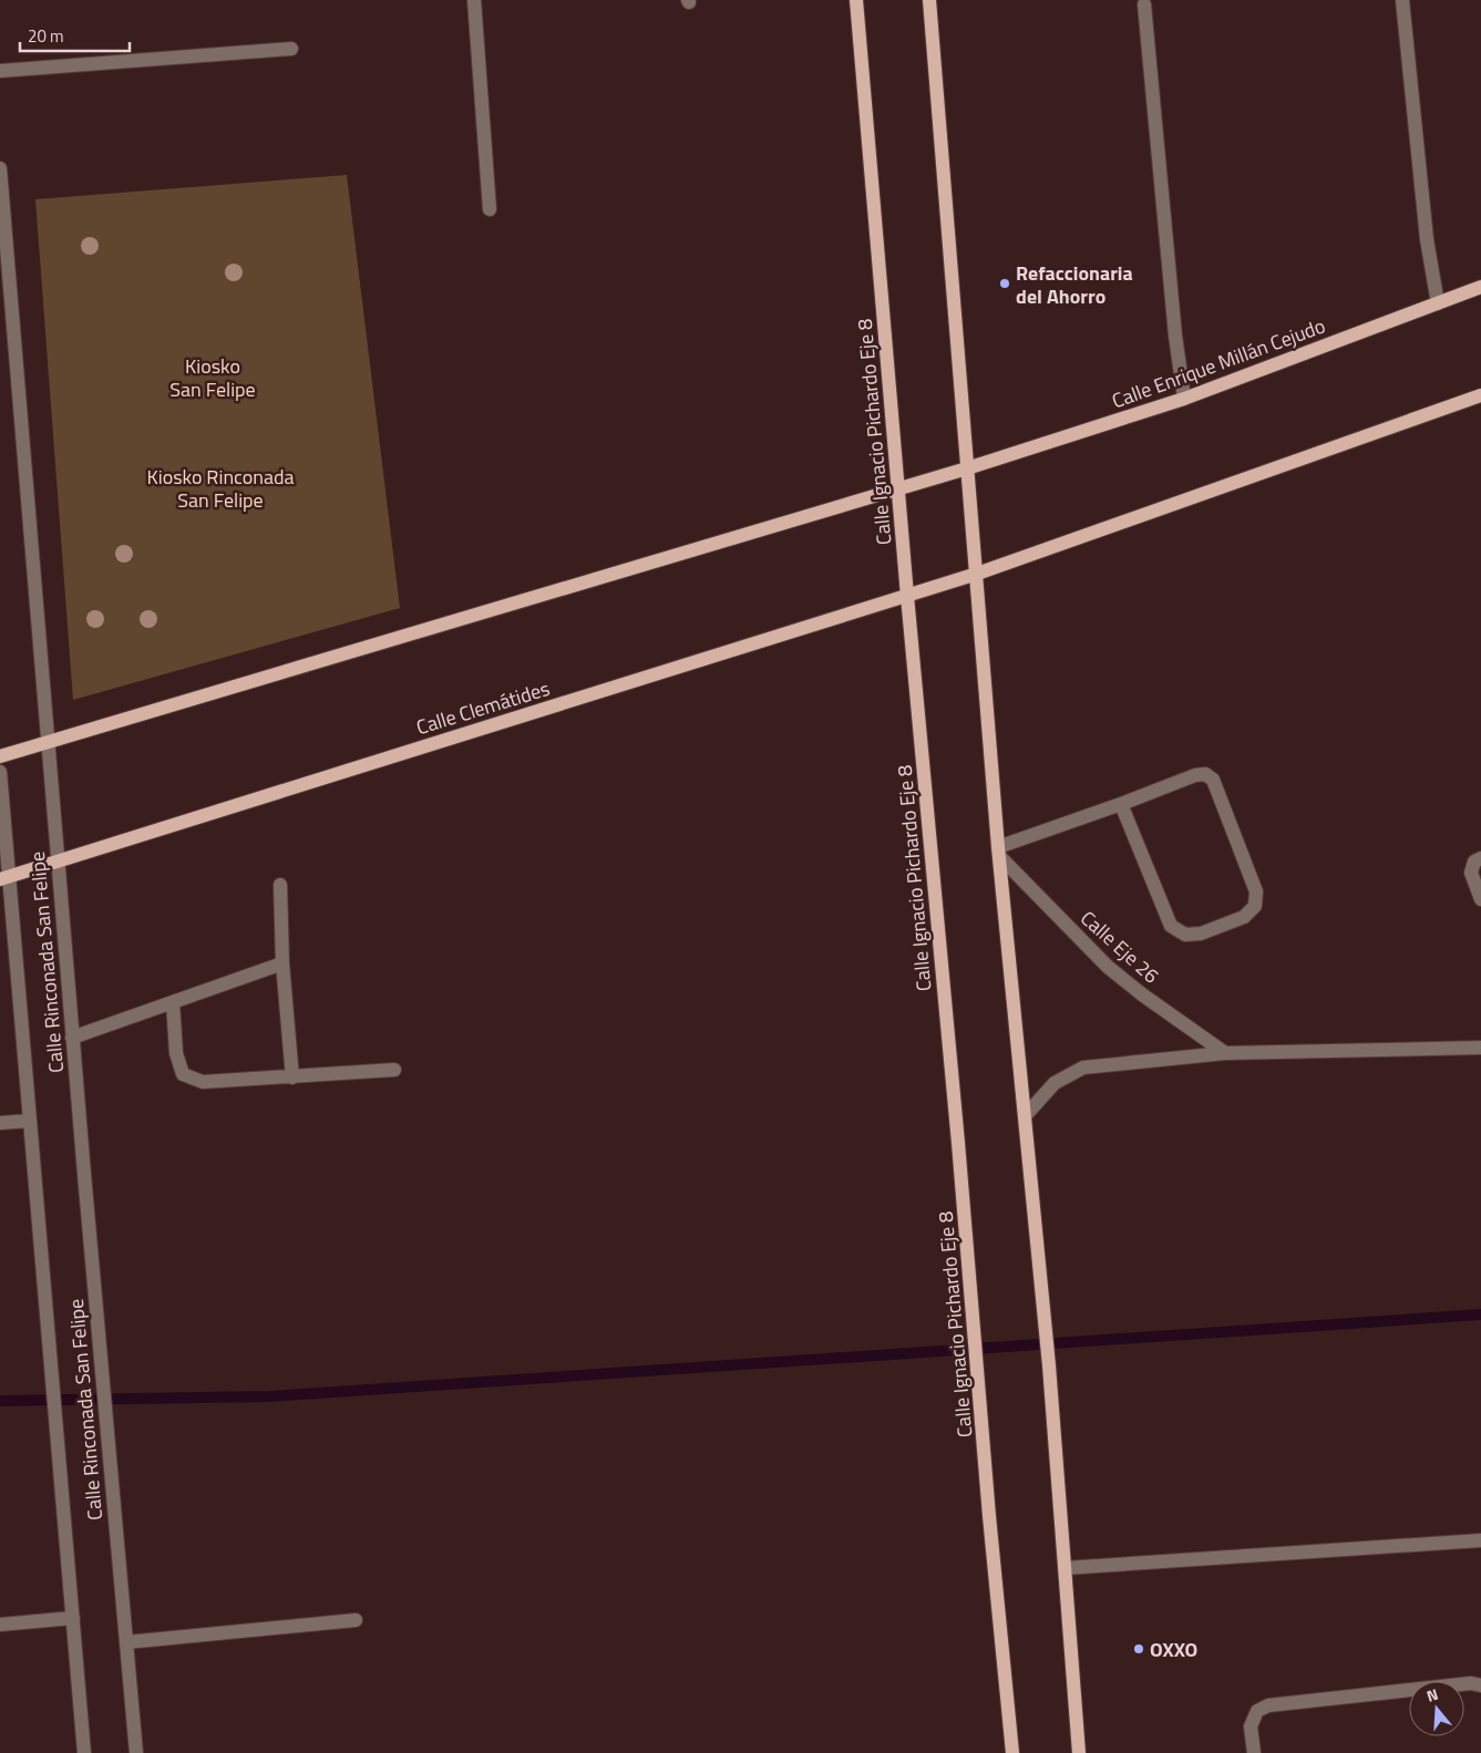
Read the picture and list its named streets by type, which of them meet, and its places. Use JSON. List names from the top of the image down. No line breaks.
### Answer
{"streets":{"main road":["Calle Enrique Millán Cejudo","Calle Ignacio Pichardo Eje 8","Calle Clemátides"],"street":["Calle Eje 26","Calle Rinconada San Felipe"]},"crossings":[["Calle Ignacio Pichardo Eje 8","Calle Clemátides"],["Calle Clemátides","Calle Rinconada San Felipe"]],"parks":["Kiosko San Felipe","Kiosko Rinconada San Felipe"],"places":["Refaccionaria del Ahorro","OXXO"],"scale_bar":"20 m","north":"top"}
